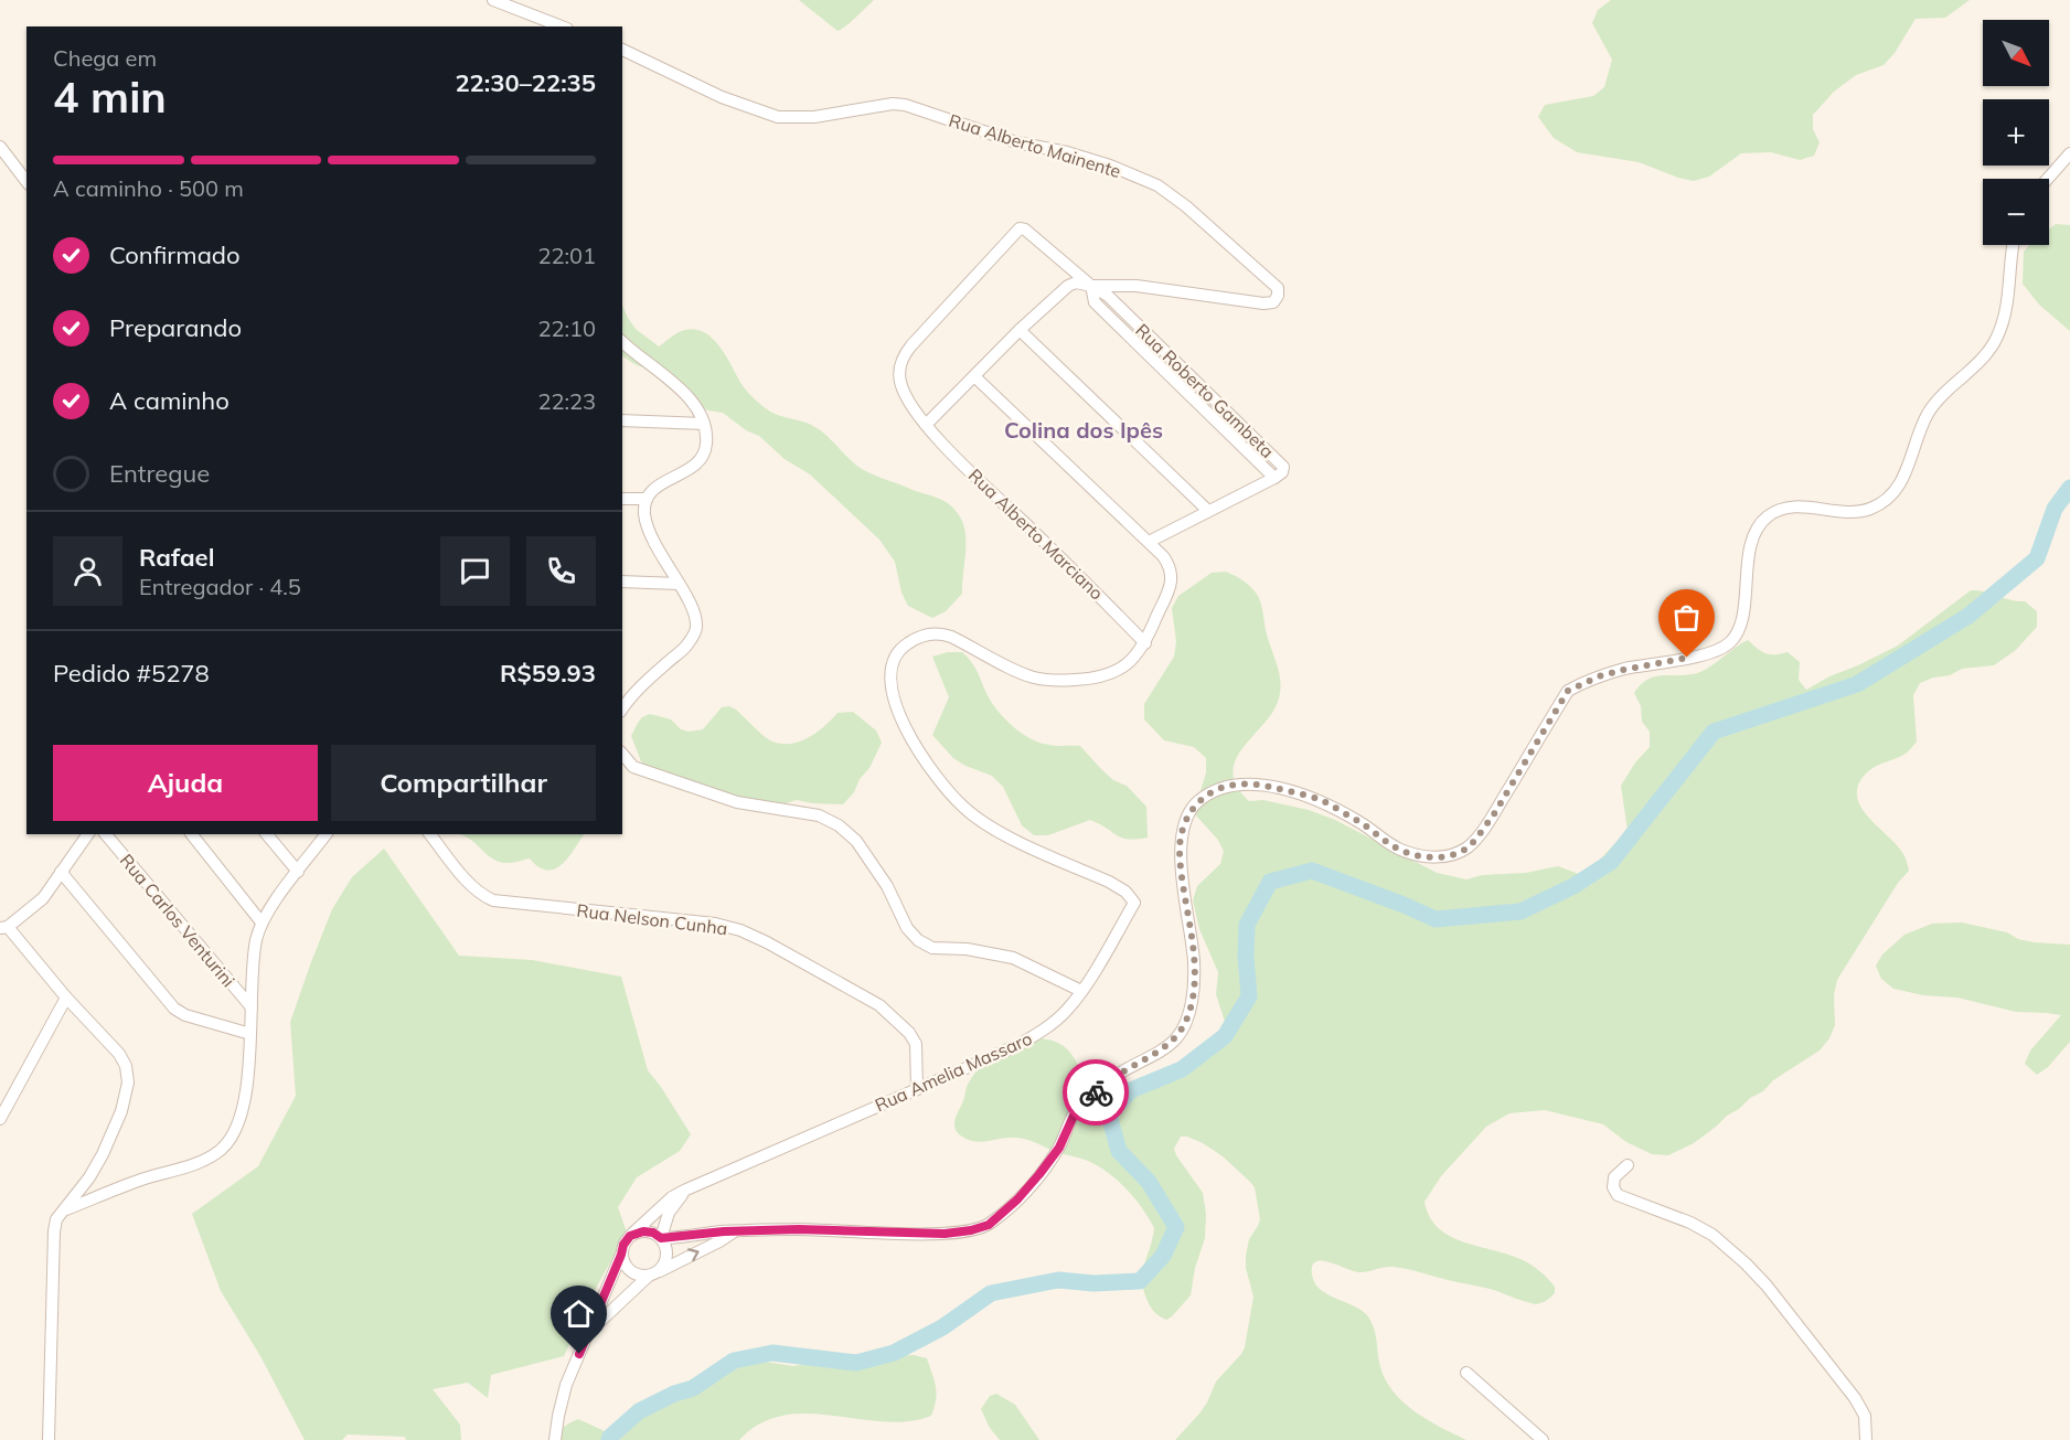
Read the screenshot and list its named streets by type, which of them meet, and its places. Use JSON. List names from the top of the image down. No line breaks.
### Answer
{"streets":{"street":["Rua Alberto Mainente","Rua Roberto Gambeta","Rua Alberto Marciano","Rua Nelson Cunha","Rua Carlos Venturini","Rua Amelia Massaro"]},"crossings":[["Rua Alberto Mainente","Rua Roberto Gambeta"],["Rua Alberto Mainente","Rua Alberto Marciano"],["Rua Roberto Gambeta","Rua Alberto Marciano"],["Rua Alberto Marciano","Rua Amelia Massaro"],["Rua Nelson Cunha","Rua Amelia Massaro"]],"districts":["Colina dos Ipês"],"north":"bottom right","page":{"map_buttons":["+","−"],"heading":["4 min","Chega em","22:30–22:35"],"panel":["Rafael","Entregador · 4.5","Pedido #5278","R$59.93"],"bar":"A caminho · 500 m","list":[["Confirmado","22:01"],["Preparando","22:10"],["A caminho","22:23"],"Entregue"],"buttons":["Ajuda","Compartilhar"]}}
